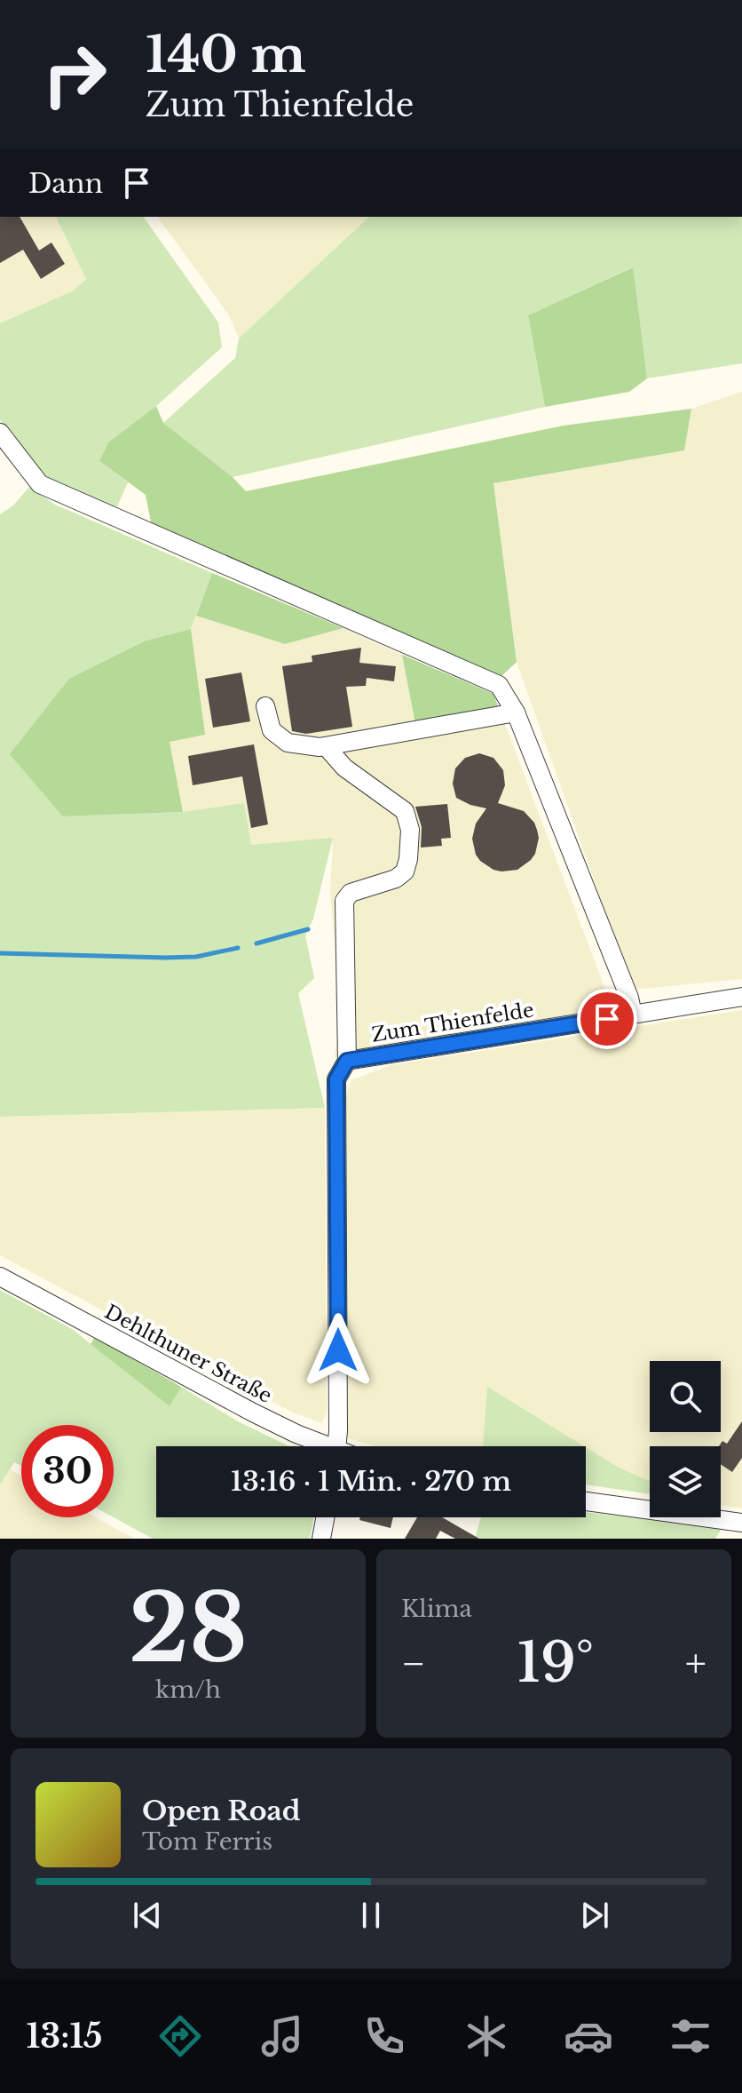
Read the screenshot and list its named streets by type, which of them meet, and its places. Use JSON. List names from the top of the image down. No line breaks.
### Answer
{"streets":{"street":["Zum Thienfelde","Dehlthuner Straße"]},"page":{"turn":["140 m","Zum Thienfelde"],"then":"Dann","limit":"30","trip":"13:16 · 1 Min. · 270 m","tile":[["28","km/h"],"Klima"],"heat":["−","19°","+"],"song":["Open Road","Tom Ferris"],"tabs":"13:15"}}
